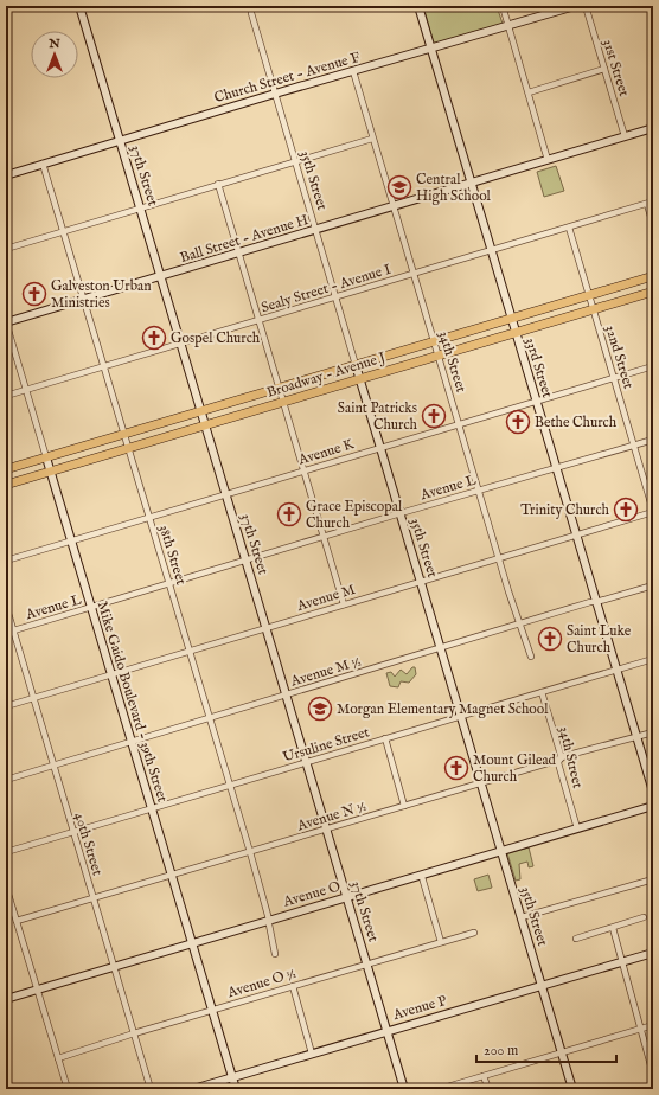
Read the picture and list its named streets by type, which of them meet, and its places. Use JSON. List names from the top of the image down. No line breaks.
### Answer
{"streets":{"main road":["Church Street - Avenue F","37th Street","35th Street","Ball Street - Avenue H","33rd Street","Broadway - Avenue J","Mike Gaido Boulevard - 39th Street","Avenue O","Avenue P"],"street":["31st Street","Sealy Street - Avenue I","32nd Street","34th Street","Avenue K","Avenue L","38th Street","Avenue M","Avenue M ½","Ursuline Street","Avenue N ½","40th Street","Avenue O ½"]},"crossings":[["31st Street","Ball Street - Avenue H"],["Church Street - Avenue F","37th Street"],["Church Street - Avenue F","35th Street"],["Church Street - Avenue F","34th Street"],["Church Street - Avenue F","33rd Street"],["Church Street - Avenue F","38th Street"],["37th Street","Ball Street - Avenue H"],["37th Street","Sealy Street - Avenue I"],["37th Street","Broadway - Avenue J"],["37th Street","Avenue K"],["37th Street","Avenue L"],["37th Street","Avenue M"],["37th Street","Avenue M ½"],["37th Street","Ursuline Street"],["37th Street","Avenue N ½"],["37th Street","Avenue O"],["37th Street","Avenue O ½"],["37th Street","Avenue P"],["35th Street","Ball Street - Avenue H"],["35th Street","Sealy Street - Avenue I"],["35th Street","Broadway - Avenue J"],["35th Street","Avenue K"],["35th Street","Avenue L"],["35th Street","Avenue M"],["35th Street","Avenue M ½"],["35th Street","Ursuline Street"],["35th Street","Avenue N ½"],["35th Street","Avenue O"],["35th Street","Avenue P"],["Ball Street - Avenue H","34th Street"],["Ball Street - Avenue H","33rd Street"],["Ball Street - Avenue H","38th Street"],["Ball Street - Avenue H","Mike Gaido Boulevard - 39th Street"],["Sealy Street - Avenue I","32nd Street"],["Sealy Street - Avenue I","34th Street"],["Sealy Street - Avenue I","33rd Street"],["Sealy Street - Avenue I","38th Street"],["Sealy Street - Avenue I","Mike Gaido Boulevard - 39th Street"],["32nd Street","Broadway - Avenue J"],["32nd Street","Avenue K"],["32nd Street","Avenue L"],["32nd Street","Avenue M"],["34th Street","Broadway - Avenue J"],["34th Street","Avenue K"],["34th Street","Avenue L"],["34th Street","Avenue M"],["34th Street","Avenue M ½"],["34th Street","Ursuline Street"],["34th Street","Avenue N ½"],["34th Street","Avenue O"],["33rd Street","Broadway - Avenue J"],["33rd Street","Avenue K"],["33rd Street","Avenue L"],["33rd Street","Avenue M"],["33rd Street","Avenue M ½"],["33rd Street","Ursuline Street"],["33rd Street","Avenue N ½"],["Broadway - Avenue J","38th Street"],["Broadway - Avenue J","Mike Gaido Boulevard - 39th Street"],["Avenue K","38th Street"],["Avenue K","Mike Gaido Boulevard - 39th Street"],["Avenue L","38th Street"],["Avenue L","Mike Gaido Boulevard - 39th Street"],["Avenue L","40th Street"],["38th Street","Avenue M"],["38th Street","Avenue M ½"],["38th Street","Ursuline Street"],["38th Street","Avenue N ½"],["38th Street","Avenue O"],["Avenue M","Mike Gaido Boulevard - 39th Street"],["Avenue M","40th Street"],["Avenue M ½","Mike Gaido Boulevard - 39th Street"],["Avenue M ½","40th Street"],["Mike Gaido Boulevard - 39th Street","Ursuline Street"],["Mike Gaido Boulevard - 39th Street","Avenue N ½"],["Mike Gaido Boulevard - 39th Street","Avenue O"],["Mike Gaido Boulevard - 39th Street","Avenue O ½"],["Mike Gaido Boulevard - 39th Street","Avenue P"],["Ursuline Street","40th Street"],["Avenue N ½","40th Street"],["40th Street","Avenue O"],["40th Street","Avenue O ½"]],"places":{"school or university":["Central High School","Morgan Elementary Magnet School"],"church":["Galveston Urban Ministries","Gospel Church","Saint Patricks Church","Bethe Church","Trinity Church","Grace Episcopal Church","Saint Luke Church","Mount Gilead Church"]},"scale_bar":"200 m","north":"top"}
